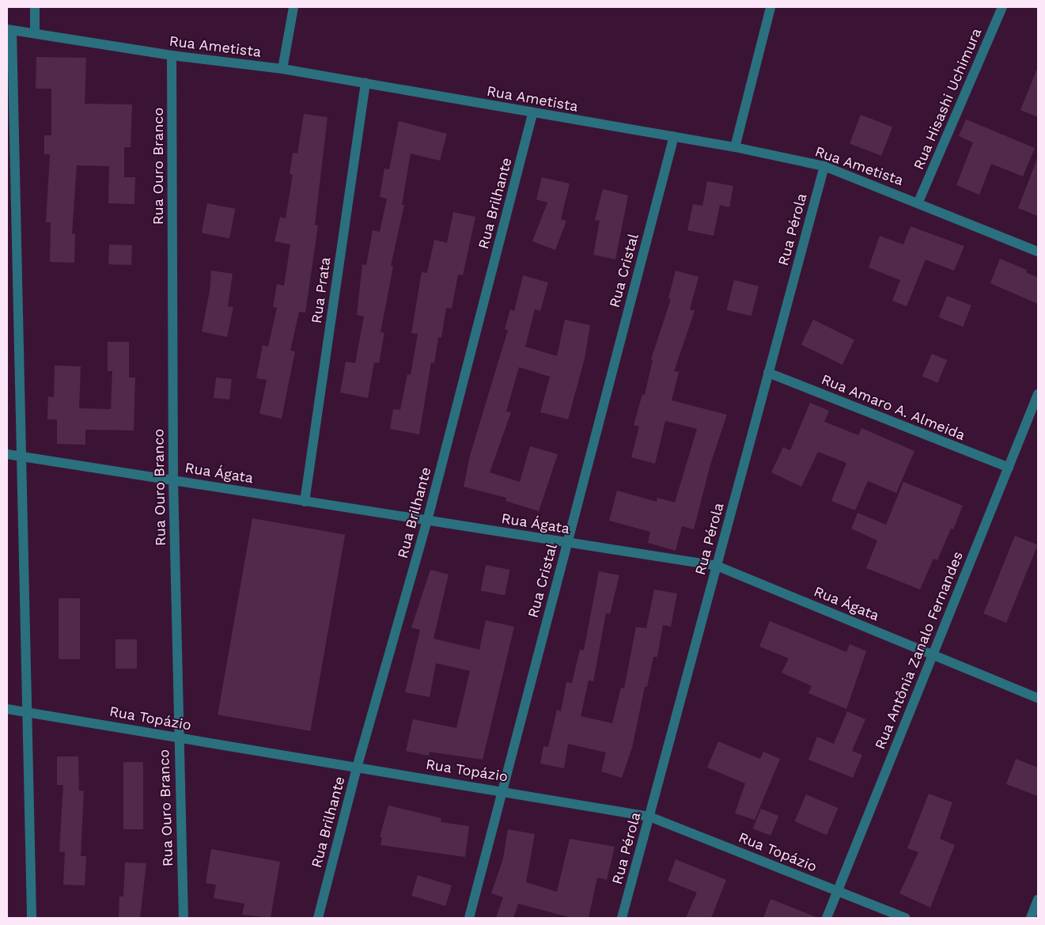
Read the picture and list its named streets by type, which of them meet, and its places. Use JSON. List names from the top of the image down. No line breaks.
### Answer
{"streets":{"street":["Rua Ametista","Rua Hisashi Uchimura","Rua Ouro Branco","Rua Brilhante","Rua Pérola","Rua Cristal","Rua Prata","Rua Amaro A. Almeida","Rua Ágata","Rua Antônia Zanalo Fernandes","Rua Topázio"]},"crossings":[["Rua Ametista","Rua Hisashi Uchimura"],["Rua Ametista","Rua Ouro Branco"],["Rua Ametista","Rua Brilhante"],["Rua Ametista","Rua Pérola"],["Rua Ametista","Rua Cristal"],["Rua Ametista","Rua Prata"],["Rua Ouro Branco","Rua Ágata"],["Rua Ouro Branco","Rua Topázio"],["Rua Brilhante","Rua Ágata"],["Rua Brilhante","Rua Topázio"],["Rua Pérola","Rua Amaro A. Almeida"],["Rua Pérola","Rua Ágata"],["Rua Pérola","Rua Topázio"],["Rua Cristal","Rua Ágata"],["Rua Cristal","Rua Topázio"],["Rua Prata","Rua Ágata"],["Rua Amaro A. Almeida","Rua Antônia Zanalo Fernandes"],["Rua Ágata","Rua Antônia Zanalo Fernandes"],["Rua Antônia Zanalo Fernandes","Rua Topázio"]]}
